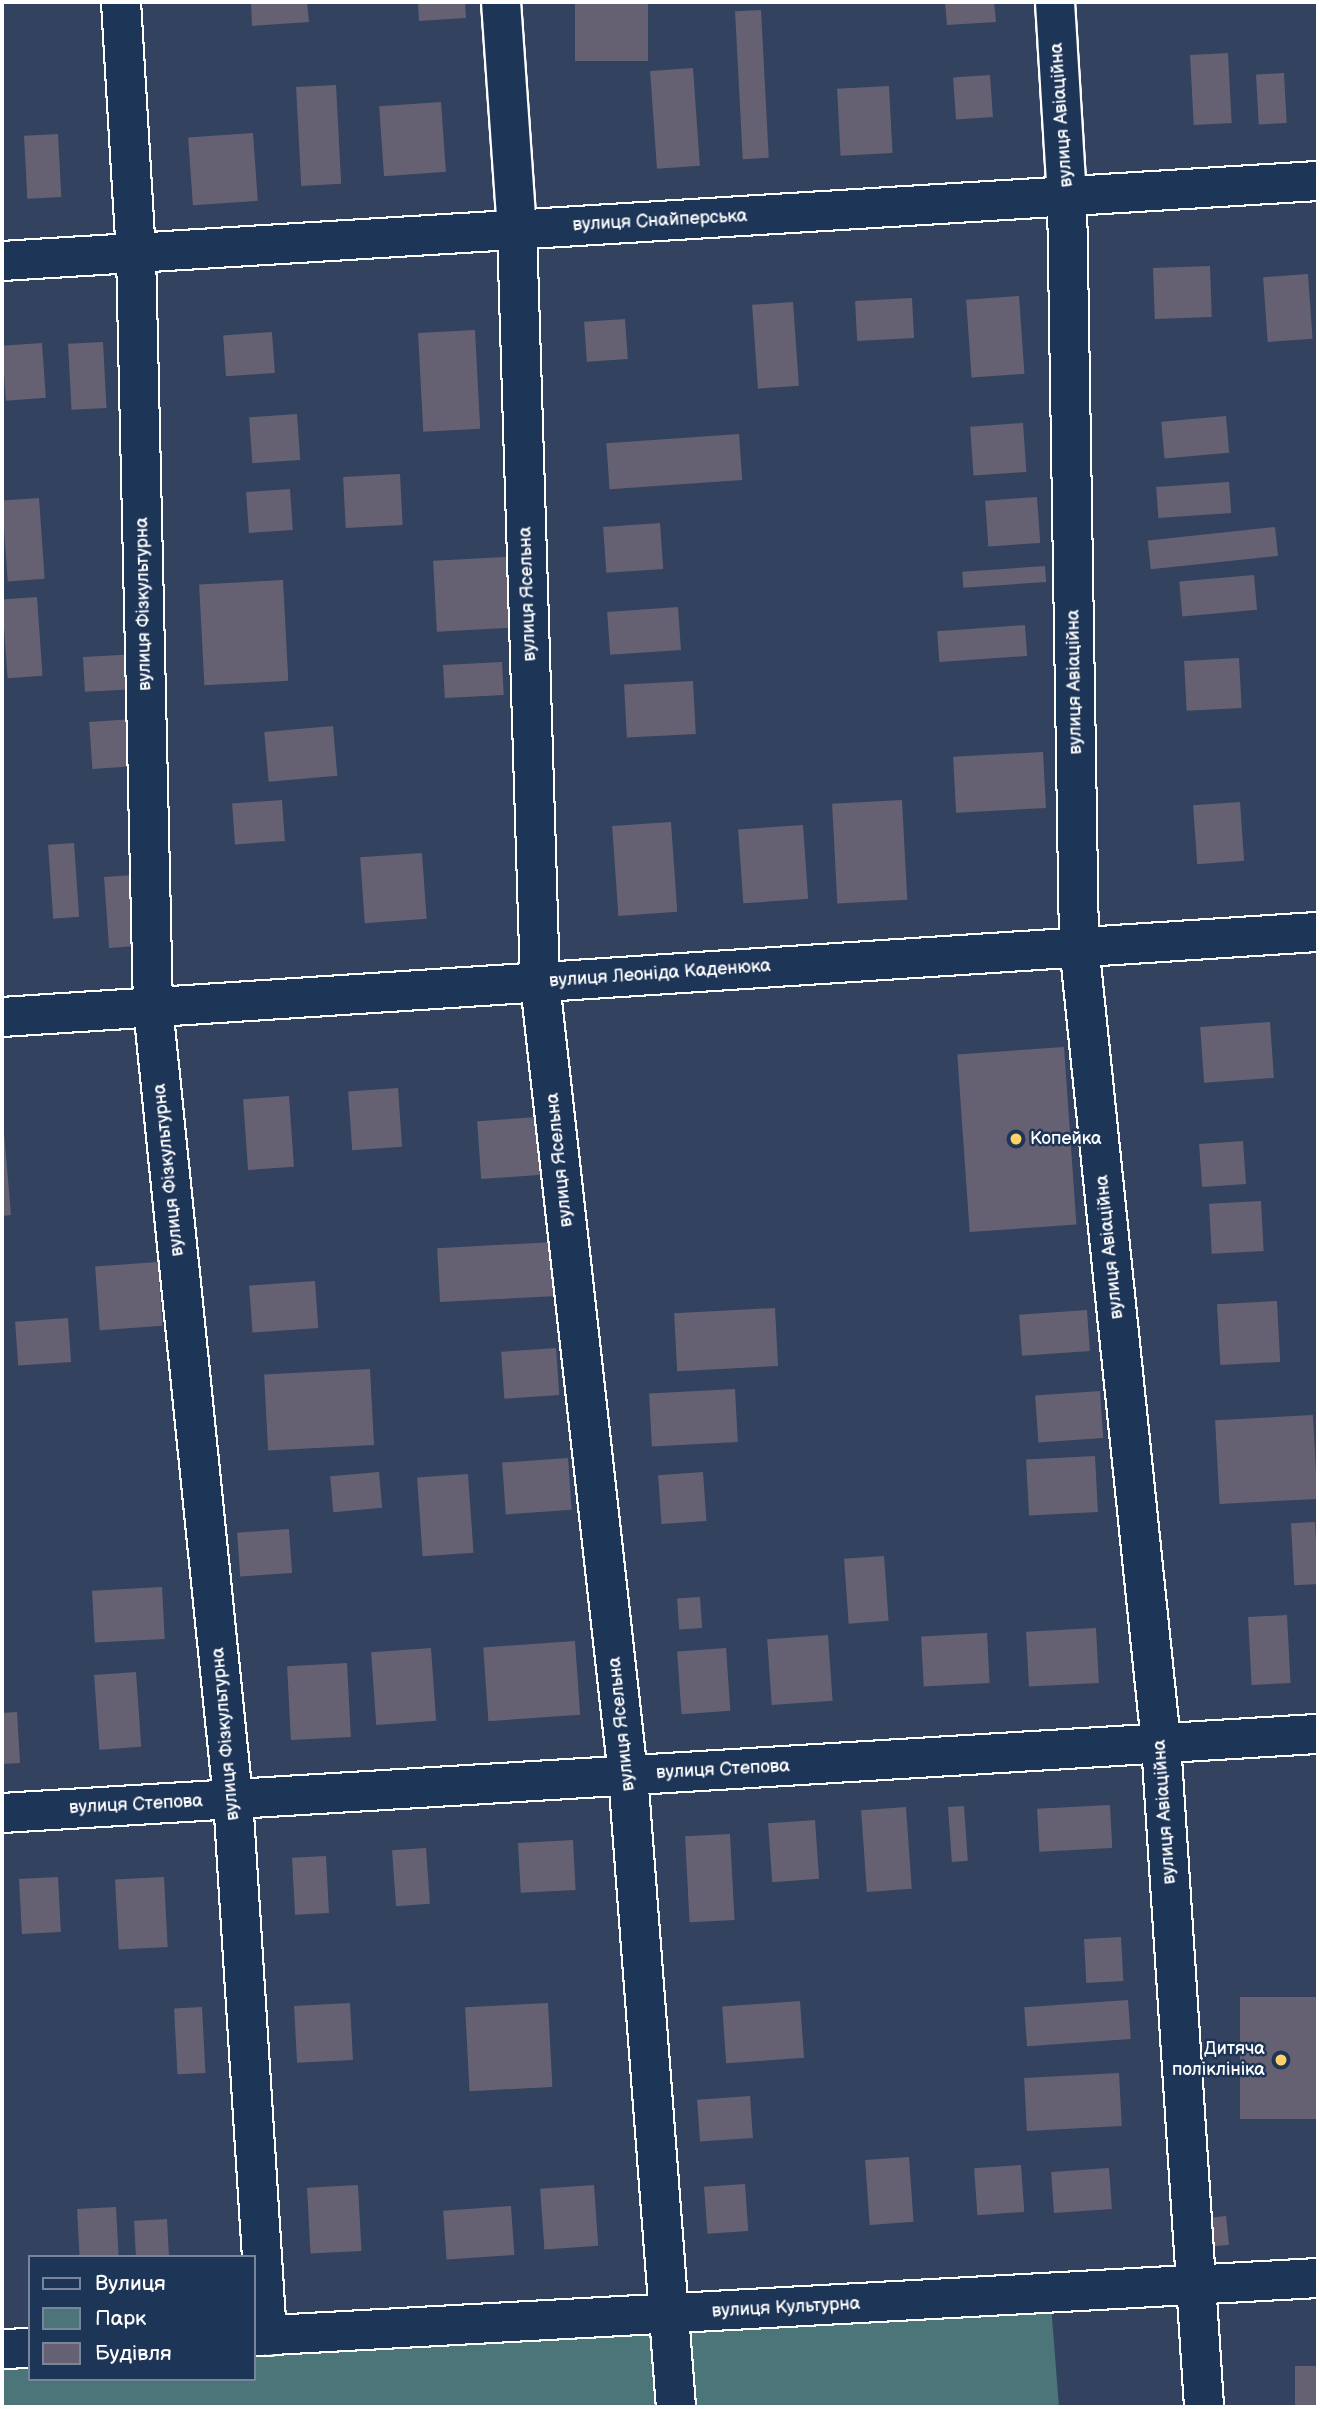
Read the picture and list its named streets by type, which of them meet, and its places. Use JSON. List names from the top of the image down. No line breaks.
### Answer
{"streets":{"street":["вулиця Авіаційна","вулиця Снайперська","вулиця Ясельна","вулиця Фізкультурна","вулиця Леоніда Каденюка","вулиця Степова","вулиця Культурна"]},"crossings":[["вулиця Авіаційна","вулиця Снайперська"],["вулиця Авіаційна","вулиця Леоніда Каденюка"],["вулиця Авіаційна","вулиця Степова"],["вулиця Авіаційна","вулиця Культурна"],["вулиця Снайперська","вулиця Ясельна"],["вулиця Снайперська","вулиця Фізкультурна"],["вулиця Ясельна","вулиця Леоніда Каденюка"],["вулиця Ясельна","вулиця Степова"],["вулиця Ясельна","вулиця Культурна"],["вулиця Фізкультурна","вулиця Леоніда Каденюка"],["вулиця Фізкультурна","вулиця Степова"],["вулиця Фізкультурна","вулиця Культурна"]],"places":["Копейка","Дитяча поліклініка"],"legend":["Вулиця","Парк","Будівля"]}
